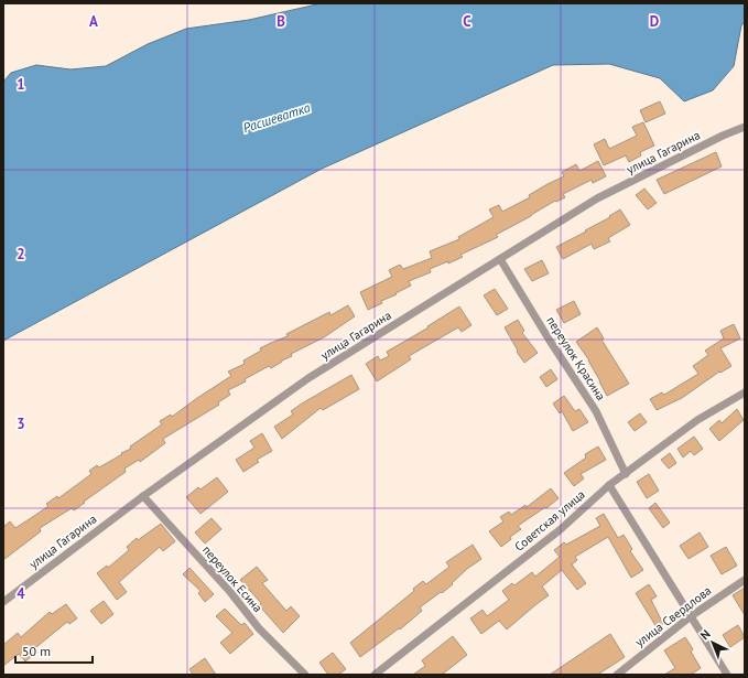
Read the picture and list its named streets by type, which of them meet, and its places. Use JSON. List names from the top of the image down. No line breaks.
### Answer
{"streets":{"street":["улица Гагарина","переулок Красина","Советская улица","переулок Есина","улица Свердлова"]},"crossings":[["улица Гагарина","переулок Красина"],["улица Гагарина","переулок Есина"],["переулок Красина","Советская улица"]],"water":["Расшеватка"],"scale_bar":"50 m","north":"top left","grid":{"columns":["A","B","C","D"],"rows":["1","2","3","4"]}}
